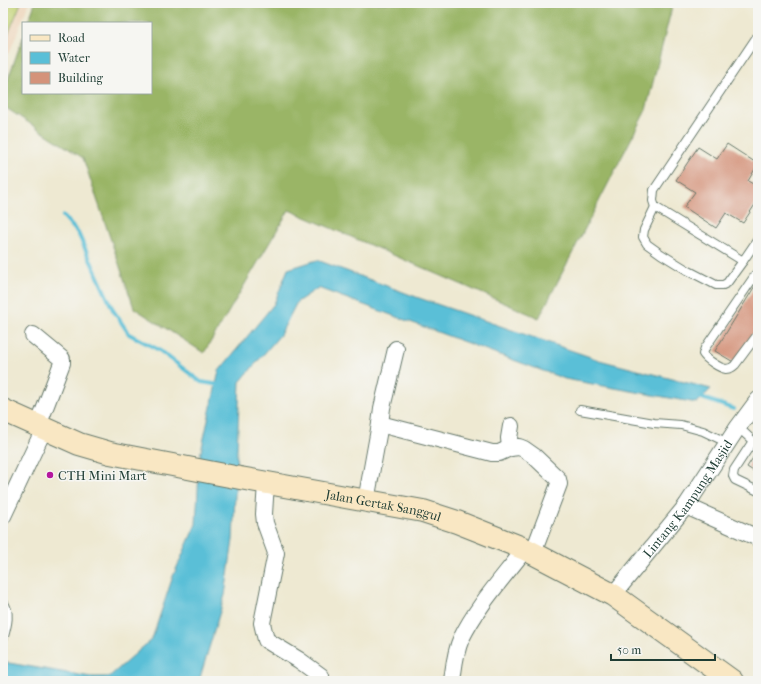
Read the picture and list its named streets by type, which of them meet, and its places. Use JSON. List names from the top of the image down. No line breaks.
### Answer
{"streets":{"main road":["Jalan Gertak Sanggul"],"street":["Lintang Kampung Masjid"]},"crossings":[["Lintang Kampung Masjid","Jalan Gertak Sanggul"]],"places":["CTH Mini Mart"],"legend":["Road","Water","Building"],"scale_bar":"50 m"}
